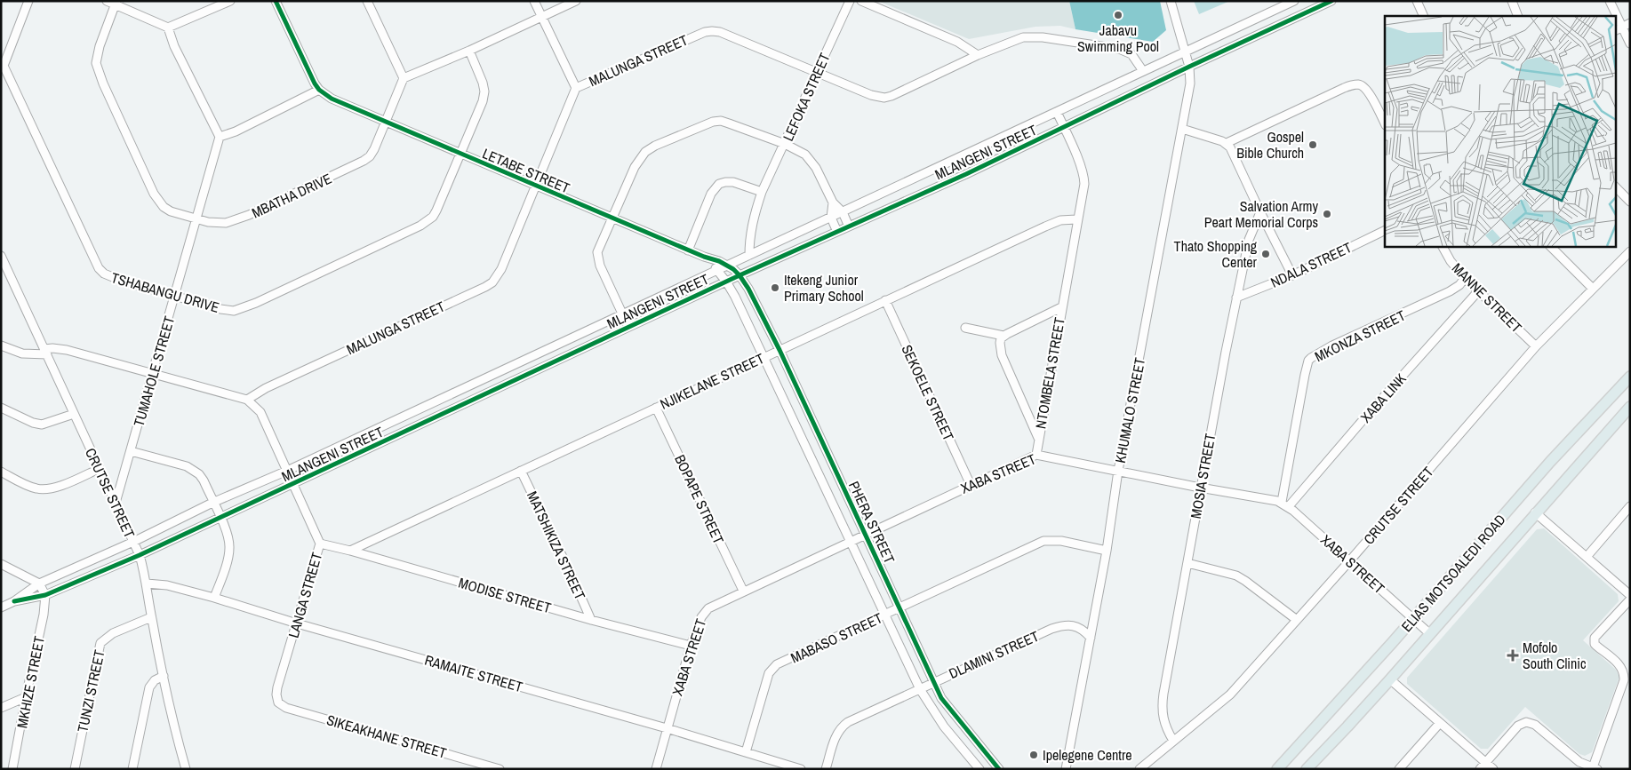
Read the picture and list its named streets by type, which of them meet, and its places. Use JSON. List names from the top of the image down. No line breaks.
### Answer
{"streets":{"main road":["ELIAS MOTSOALEDI ROAD"],"street":["MALUNGA STREET","LEFOKA STREET","MLANGENI STREET","LETABE STREET","MBATHA DRIVE","NDALA STREET","TSHABANGU DRIVE","MANNE STREET","MKONZA STREET","TUMAHOLE STREET","NTOMBELA STREET","NJIKELANE STREET","SEKOELE STREET","XABA LINK","KHUMALO STREET","XABA STREET","MOSIA STREET","CRUTSE STREET","BOPAPE STREET","PHERA STREET","MATSHIKIZA STREET","LANGA STREET","MODISE STREET","MABASO STREET","DLAMINI STREET","RAMAITE STREET","MKHIZE STREET","TUNZI STREET","SIKEAKHANE STREET"]},"crossings":[["MALUNGA STREET","LEFOKA STREET"],["MALUNGA STREET","MLANGENI STREET"],["MALUNGA STREET","LETABE STREET"],["MALUNGA STREET","LANGA STREET"],["LEFOKA STREET","MLANGENI STREET"],["MLANGENI STREET","LETABE STREET"],["MLANGENI STREET","NTOMBELA STREET"],["MLANGENI STREET","KHUMALO STREET"],["MLANGENI STREET","CRUTSE STREET"],["MLANGENI STREET","PHERA STREET"],["MLANGENI STREET","LANGA STREET"],["MLANGENI STREET","MKHIZE STREET"],["LETABE STREET","MBATHA DRIVE"],["LETABE STREET","TSHABANGU DRIVE"],["LETABE STREET","PHERA STREET"],["MBATHA DRIVE","TUMAHOLE STREET"],["NDALA STREET","MOSIA STREET"],["TSHABANGU DRIVE","TUMAHOLE STREET"],["MANNE STREET","MKONZA STREET"],["MANNE STREET","XABA LINK"],["MANNE STREET","CRUTSE STREET"],["MKONZA STREET","XABA STREET"],["TUMAHOLE STREET","CRUTSE STREET"],["NTOMBELA STREET","NJIKELANE STREET"],["NTOMBELA STREET","XABA STREET"],["NJIKELANE STREET","SEKOELE STREET"],["NJIKELANE STREET","BOPAPE STREET"],["NJIKELANE STREET","PHERA STREET"],["NJIKELANE STREET","MATSHIKIZA STREET"],["NJIKELANE STREET","MODISE STREET"],["SEKOELE STREET","XABA STREET"],["XABA LINK","XABA STREET"],["KHUMALO STREET","XABA STREET"],["KHUMALO STREET","MABASO STREET"],["KHUMALO STREET","DLAMINI STREET"],["XABA STREET","MOSIA STREET"],["XABA STREET","CRUTSE STREET"],["XABA STREET","BOPAPE STREET"],["XABA STREET","PHERA STREET"],["XABA STREET","ELIAS MOTSOALEDI ROAD"],["XABA STREET","MODISE STREET"],["XABA STREET","RAMAITE STREET"],["MOSIA STREET","CRUTSE STREET"],["CRUTSE STREET","RAMAITE STREET"],["CRUTSE STREET","TUNZI STREET"],["PHERA STREET","MABASO STREET"],["PHERA STREET","DLAMINI STREET"],["MATSHIKIZA STREET","MODISE STREET"],["LANGA STREET","MODISE STREET"],["LANGA STREET","RAMAITE STREET"],["LANGA STREET","SIKEAKHANE STREET"],["MABASO STREET","RAMAITE STREET"]],"places":{"other":["Jabavu Swimming Pool","Gospel Bible Church","Salvation Army Peart Memorial Corps","Thato Shopping Center","Itekeng Junior Primary School","Ipelegene Centre"],"health":["Mofolo South Clinic"]}}
